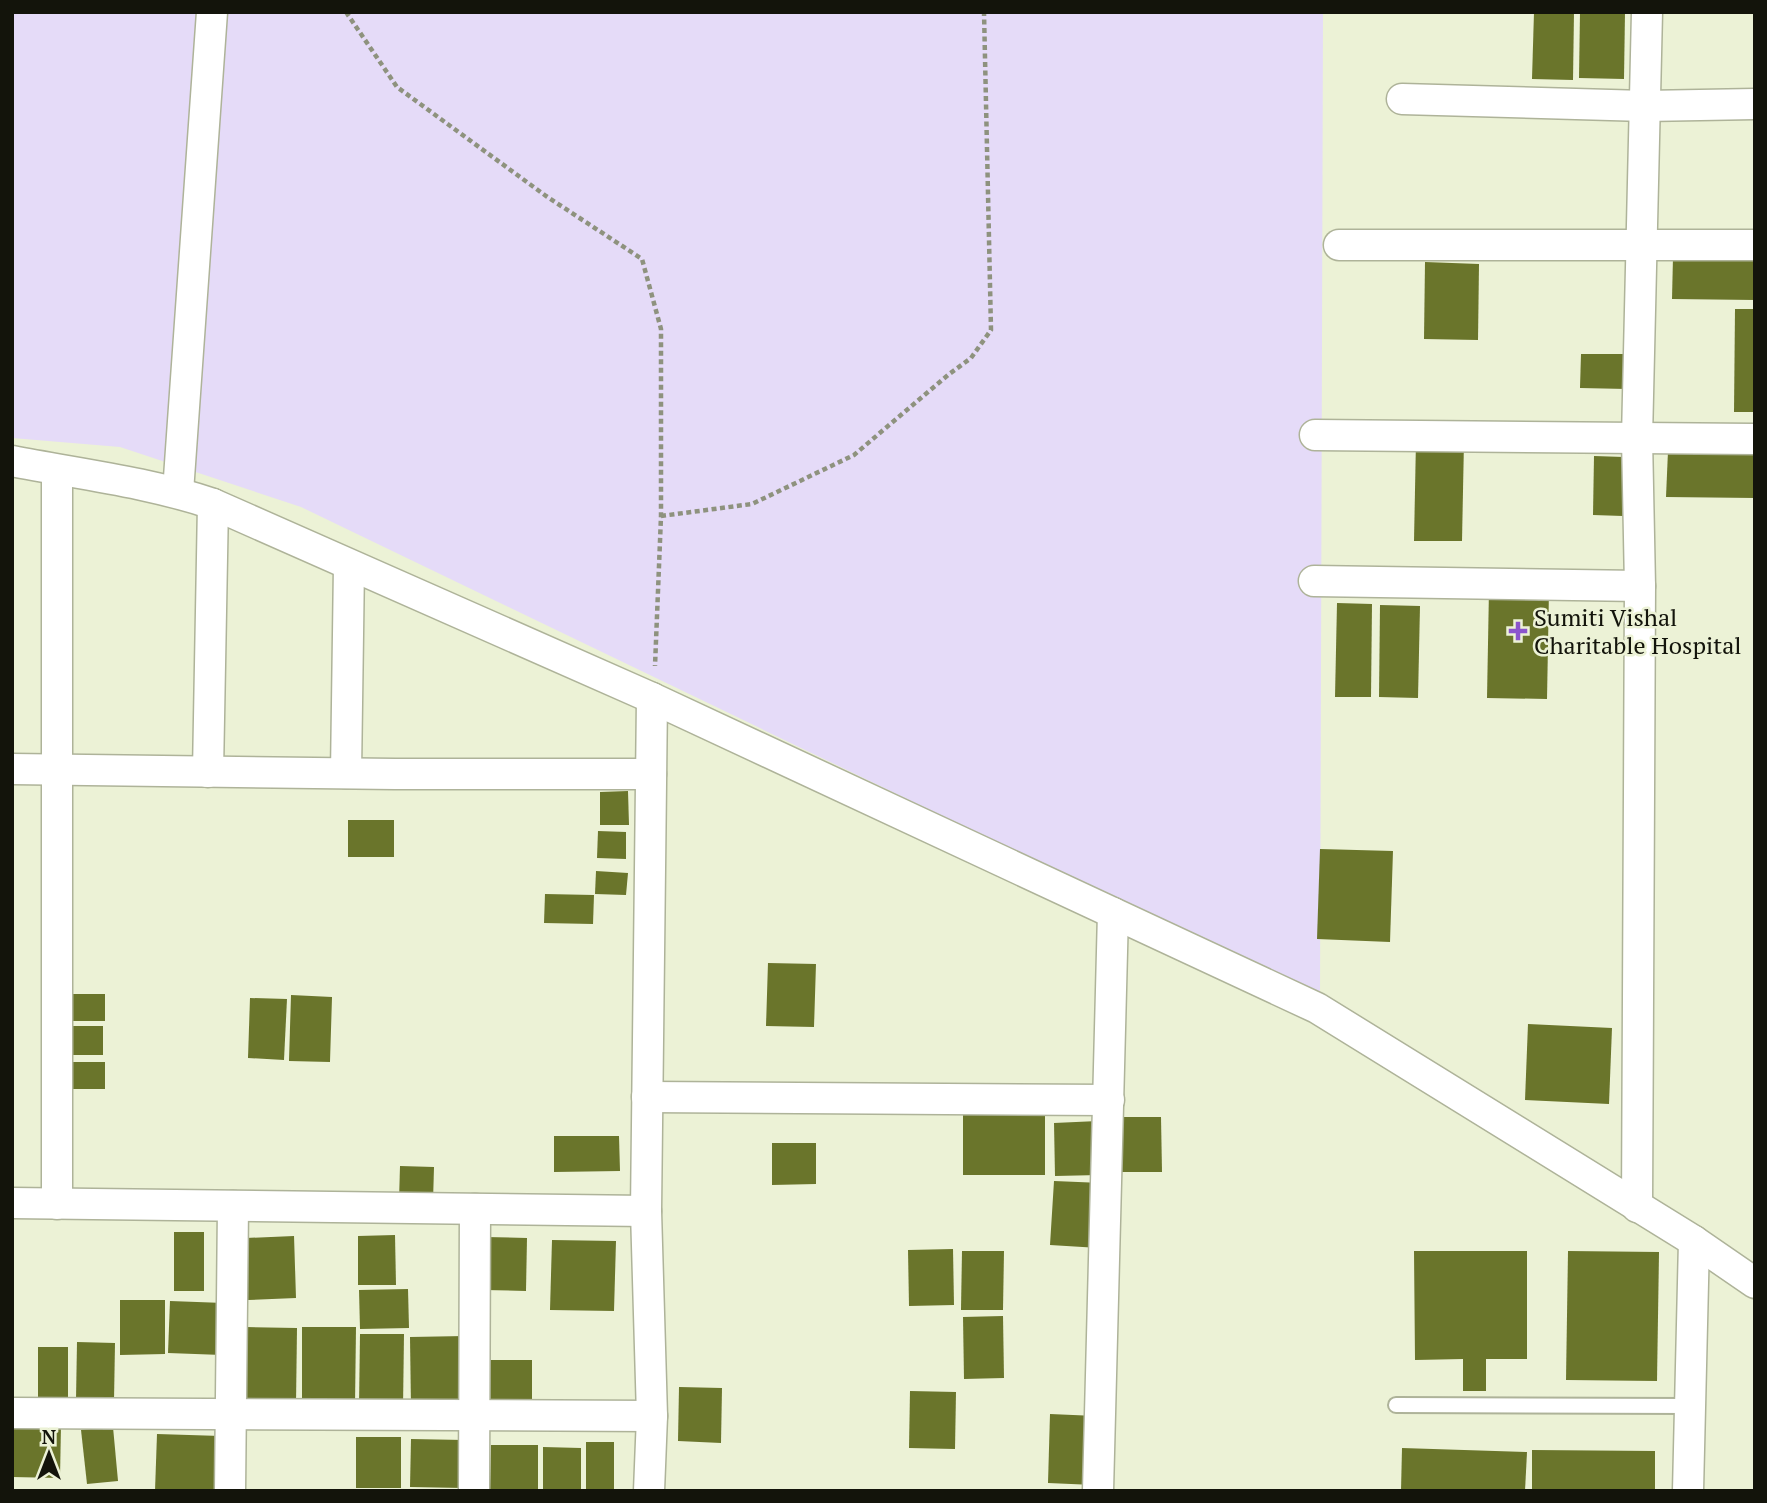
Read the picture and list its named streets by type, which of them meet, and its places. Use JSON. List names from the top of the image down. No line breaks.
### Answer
{"places":{"health":["Sumiti Vishal Charitable Hospital"]},"north":"top"}
